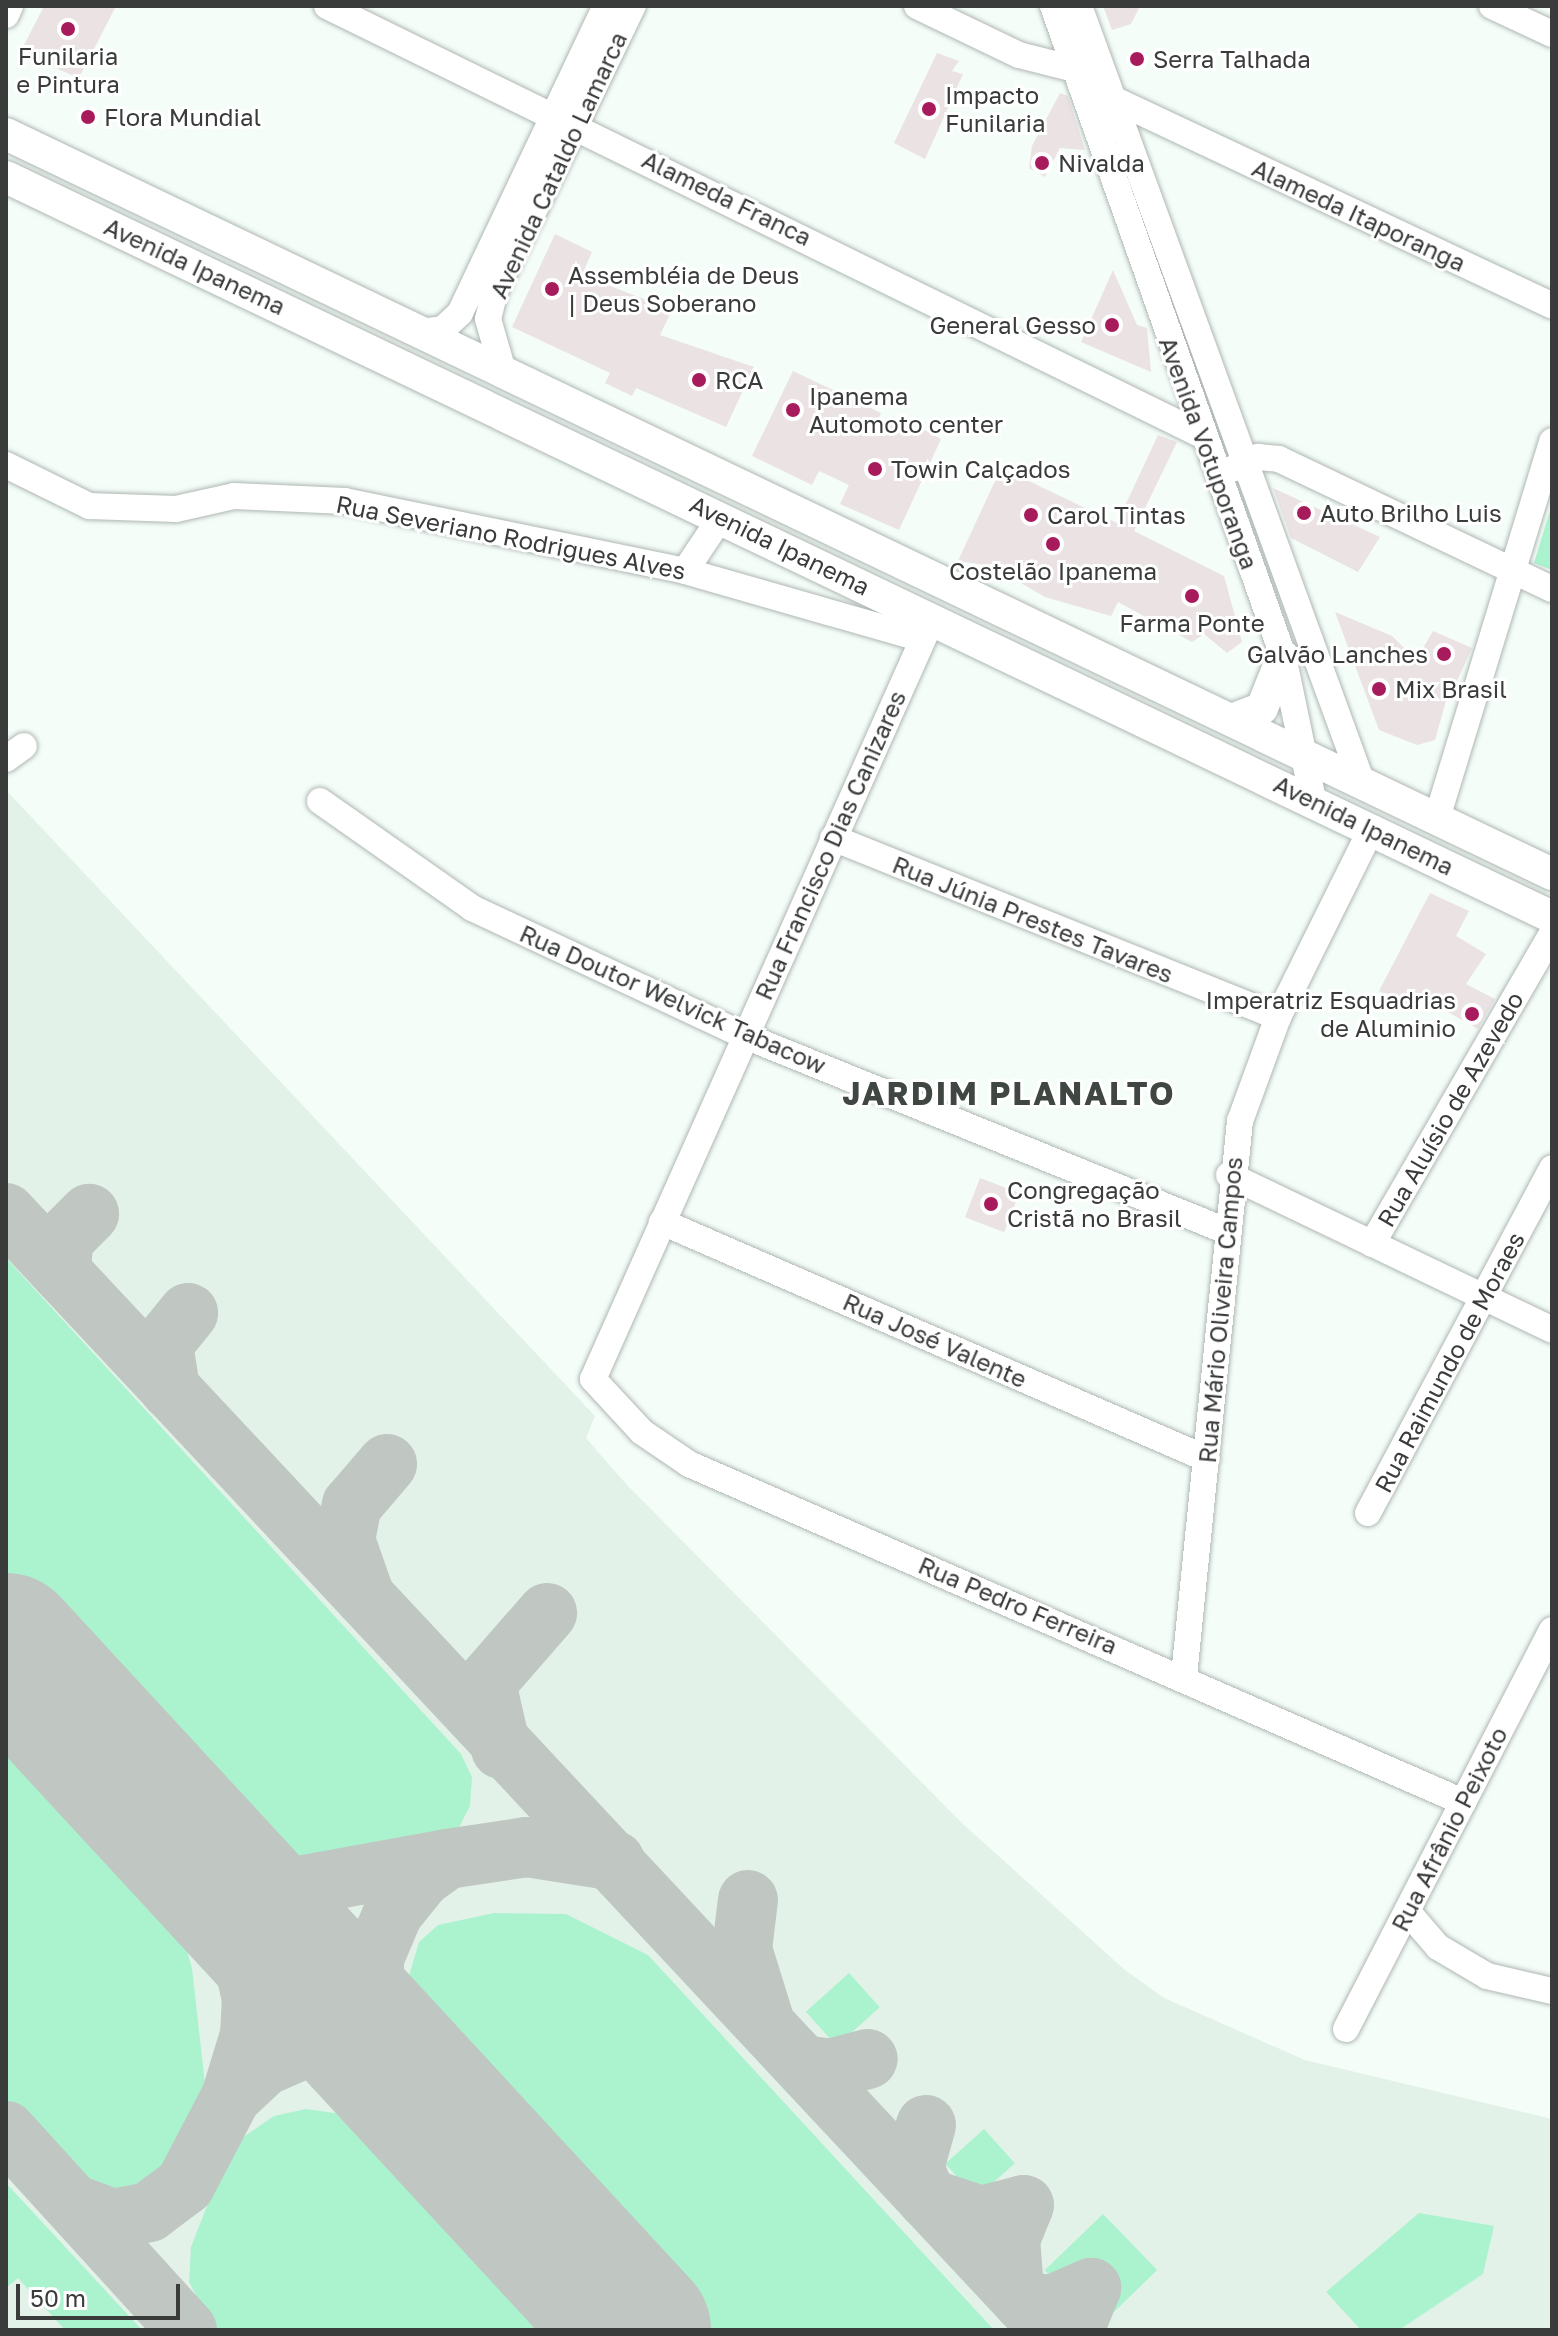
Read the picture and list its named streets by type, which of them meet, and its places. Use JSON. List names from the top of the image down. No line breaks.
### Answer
{"streets":{"main road":["Avenida Ipanema"],"street":["Avenida Cataldo Lamarca","Alameda Franca","Alameda Itaporanga","Avenida Votuporanga","Rua Severiano Rodrigues Alves","Rua Francisco Dias Canizares","Rua Júnia Prestes Tavares","Rua Doutor Welvick Tabacow","Rua Aluísio de Azevedo","Rua Mário Oliveira Campos","Rua José Valente","Rua Raimundo de Moraes","Rua Pedro Ferreira","Rua Afrânio Peixoto"]},"crossings":[["Avenida Cataldo Lamarca","Alameda Franca"],["Avenida Cataldo Lamarca","Avenida Ipanema"],["Alameda Franca","Avenida Votuporanga"],["Alameda Itaporanga","Avenida Votuporanga"],["Avenida Ipanema","Avenida Votuporanga"],["Avenida Ipanema","Rua Severiano Rodrigues Alves"],["Avenida Ipanema","Rua Francisco Dias Canizares"],["Avenida Ipanema","Rua Mário Oliveira Campos"],["Rua Severiano Rodrigues Alves","Rua Francisco Dias Canizares"],["Rua Francisco Dias Canizares","Rua Júnia Prestes Tavares"],["Rua Francisco Dias Canizares","Rua Doutor Welvick Tabacow"],["Rua Francisco Dias Canizares","Rua José Valente"],["Rua Francisco Dias Canizares","Rua Pedro Ferreira"],["Rua Júnia Prestes Tavares","Rua Mário Oliveira Campos"],["Rua Doutor Welvick Tabacow","Rua Mário Oliveira Campos"],["Rua Mário Oliveira Campos","Rua José Valente"],["Rua Mário Oliveira Campos","Rua Pedro Ferreira"],["Rua Pedro Ferreira","Rua Afrânio Peixoto"]],"districts":["JARDIM PLANALTO"],"places":["Funilaria e Pintura","Serra Talhada","Impacto Funilaria","Flora Mundial","Nivalda","Assembléia de Deus | Deus Soberano","General Gesso","RCA","Ipanema Automoto center","Towin Calçados","Auto Brilho Luis","Carol Tintas","Costelão Ipanema","Farma Ponte","Galvão Lanches","Mix Brasil","Imperatriz Esquadrias de Aluminio","Congregação Cristã no Brasil"],"scale_bar":"50 m"}
